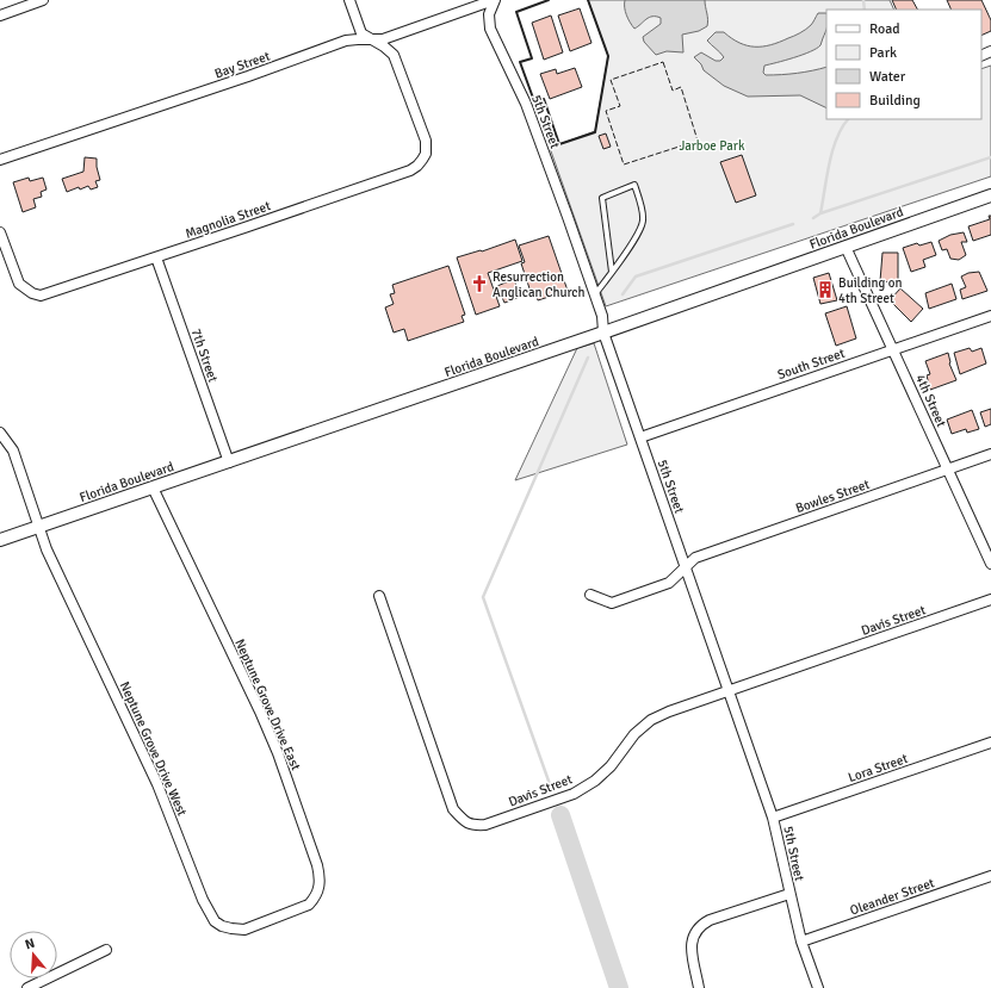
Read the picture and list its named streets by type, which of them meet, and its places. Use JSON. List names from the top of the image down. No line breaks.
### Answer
{"streets":{"street":["Bay Street","5th Street","Magnolia Street","Florida Boulevard","7th Street","South Street","4th Street","Bowles Street","Davis Street","Neptune Grove Drive East","Neptune Grove Drive West","Lora Street","Oleander Street"]},"crossings":[["Bay Street","5th Street"],["Bay Street","Magnolia Street"],["5th Street","Florida Boulevard"],["5th Street","South Street"],["5th Street","Bowles Street"],["5th Street","Davis Street"],["5th Street","Lora Street"],["5th Street","Oleander Street"],["Magnolia Street","7th Street"],["Florida Boulevard","7th Street"],["Florida Boulevard","4th Street"],["Florida Boulevard","Neptune Grove Drive East"],["Florida Boulevard","Neptune Grove Drive West"],["South Street","4th Street"],["4th Street","Bowles Street"],["Neptune Grove Drive East","Neptune Grove Drive West"]],"parks":["Jarboe Park"],"places":{"church":["Resurrection Anglican Church"],"building":["Building on 4th Street"]},"legend":["Road","Park","Water","Building"],"north":"top"}
